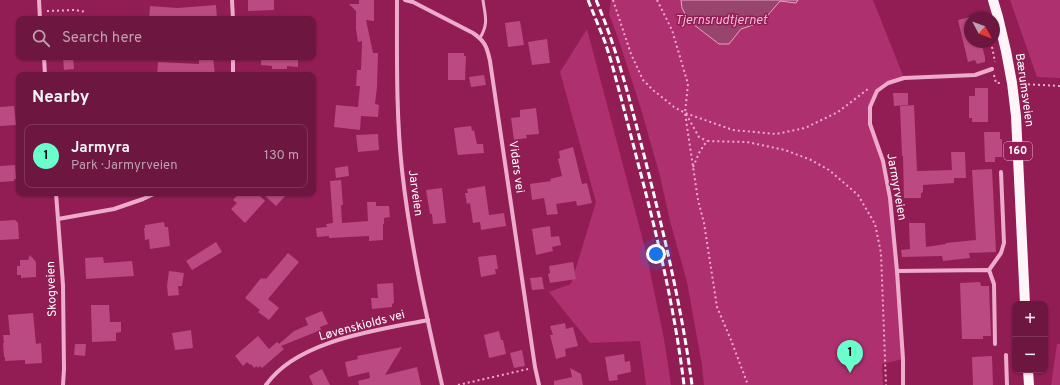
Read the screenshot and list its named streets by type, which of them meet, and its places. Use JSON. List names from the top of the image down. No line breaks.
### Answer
{"streets":{"main road":["Bærumsveien","160"],"street":["Vidars vei","Jarmyrveien","Jarveien","Skogveien","Løvenskiolds vei"]},"crossings":[["Jarveien","Løvenskiolds vei"]],"water":["Tjernsrudtjernet"],"north":"bottom right","page":{"search":"Search here","heading":"Nearby","list":[{"mark":"1","name":"Jarmyra","note":"Park · Jarmyrveien","value":"130 m"}],"map_buttons":["+","−"],"pins":"1"}}
